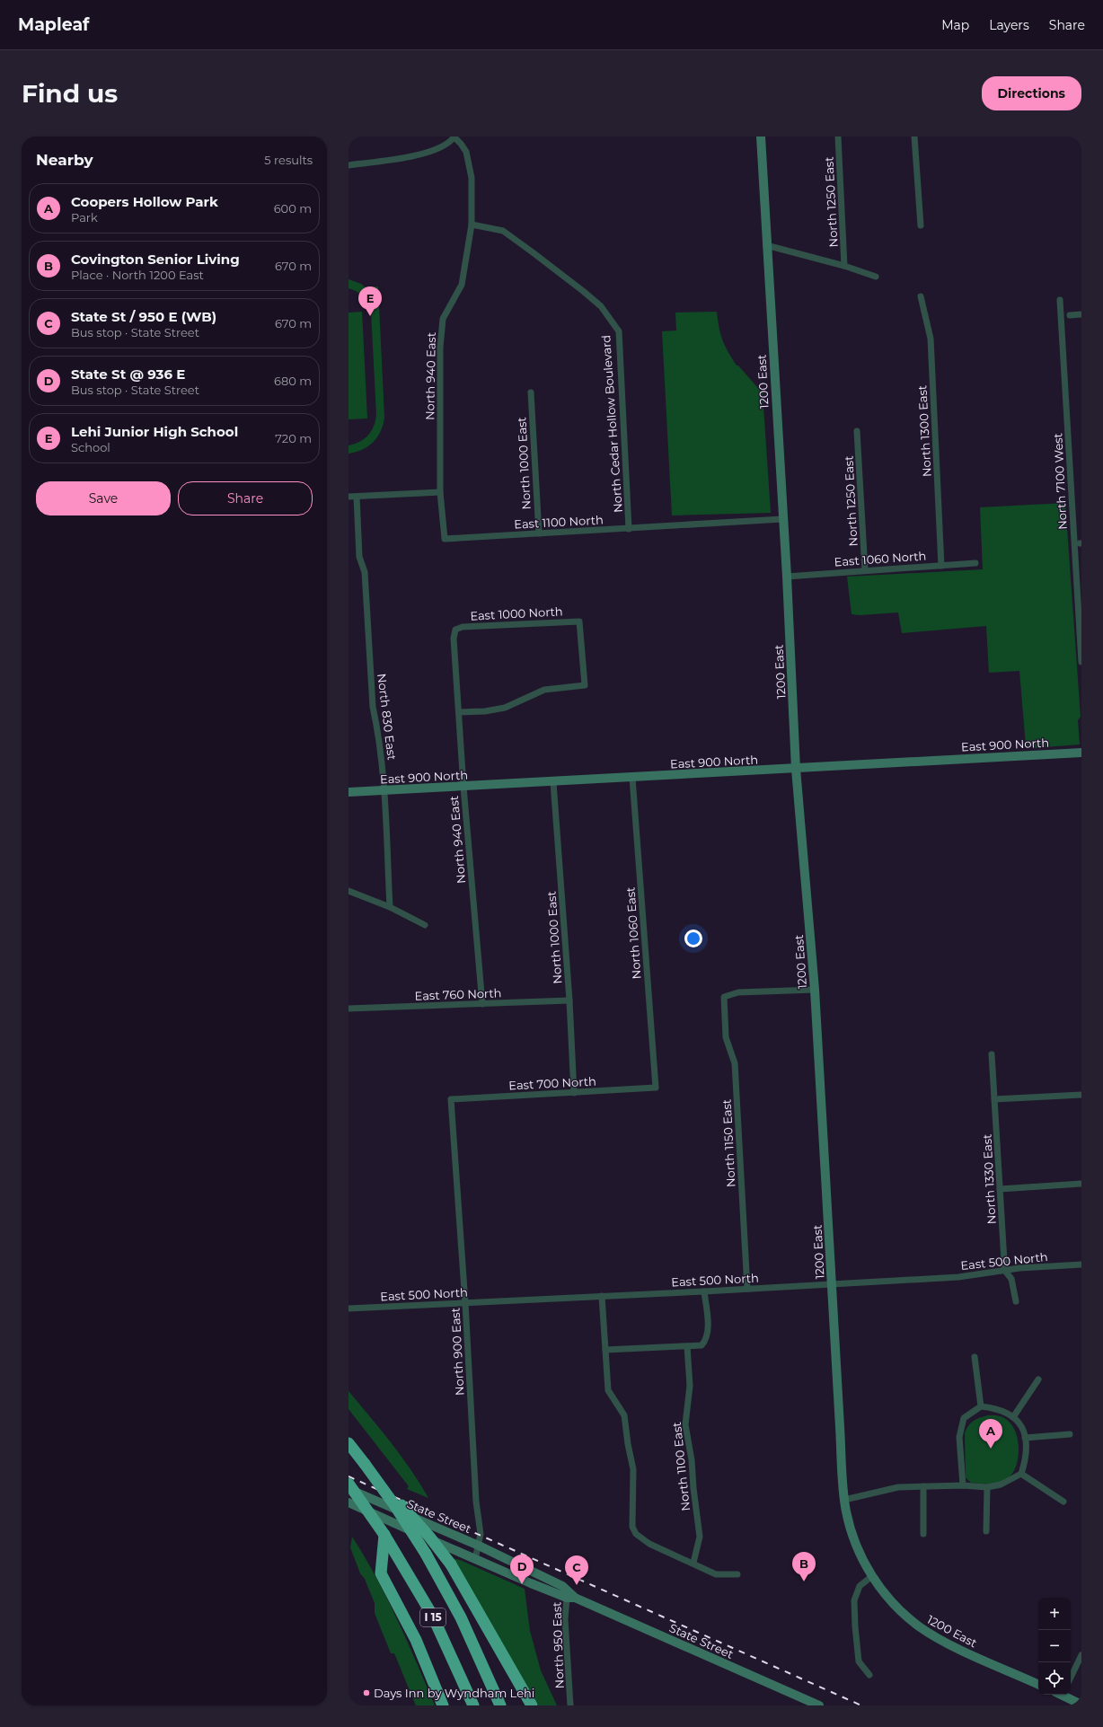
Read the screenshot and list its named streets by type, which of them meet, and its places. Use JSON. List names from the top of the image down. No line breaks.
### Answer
{"streets":{"highway":["I 15"],"main road":["1200 East","East 900 North","State Street"],"street":["North 1250 East","North 940 East","North Cedar Hollow Boulevard","North 1300 East","North 1000 East","North 7100 West","East 1100 North","East 1060 North","East 1000 North","North 830 East","North 1060 East","East 760 North","East 700 North","North 1150 East","North 1330 East","East 500 North","North 900 East","North 1100 East","North 950 East"]},"crossings":[["North 1250 East","East 1060 North"],["North 940 East","North Cedar Hollow Boulevard"],["North 940 East","East 1100 North"],["North 940 East","East 1000 North"],["North 940 East","East 900 North"],["North 940 East","East 760 North"],["1200 East","East 1100 North"],["1200 East","East 1060 North"],["1200 East","East 900 North"],["1200 East","North 1150 East"],["1200 East","East 500 North"],["North Cedar Hollow Boulevard","East 1100 North"],["North 1300 East","East 1060 North"],["North 1000 East","East 1100 North"],["North 1000 East","East 900 North"],["North 1000 East","East 760 North"],["North 1000 East","East 700 North"],["North 830 East","East 900 North"],["East 900 North","North 1060 East"],["North 1060 East","East 700 North"],["East 700 North","North 900 East"],["North 1150 East","East 500 North"],["North 1330 East","East 500 North"],["East 500 North","North 900 East"],["North 900 East","State Street"],["State Street","North 950 East"]],"places":["Days Inn by Wyndham Lehi"],"page":{"header":"Mapleaf","nav":["Map","Layers","Share"],"buttons":["Directions",["Save","Share"]],"title":"Find us","heading":["Nearby","5 results"],"list":[{"mark":"A","name":"Coopers Hollow Park","note":"Park","value":"600 m"},{"mark":"B","name":"Covington Senior Living","note":"Place · North 1200 East","value":"670 m"},{"mark":"C","name":"State St / 950 E (WB)","note":"Bus stop · State Street","value":"670 m"},{"mark":"D","name":"State St @ 936 E","note":"Bus stop · State Street","value":"680 m"},{"mark":"E","name":"Lehi Junior High School","note":"School","value":"720 m"}],"pins":["E","A","B","D","C"],"map_buttons":["+","−"]}}
